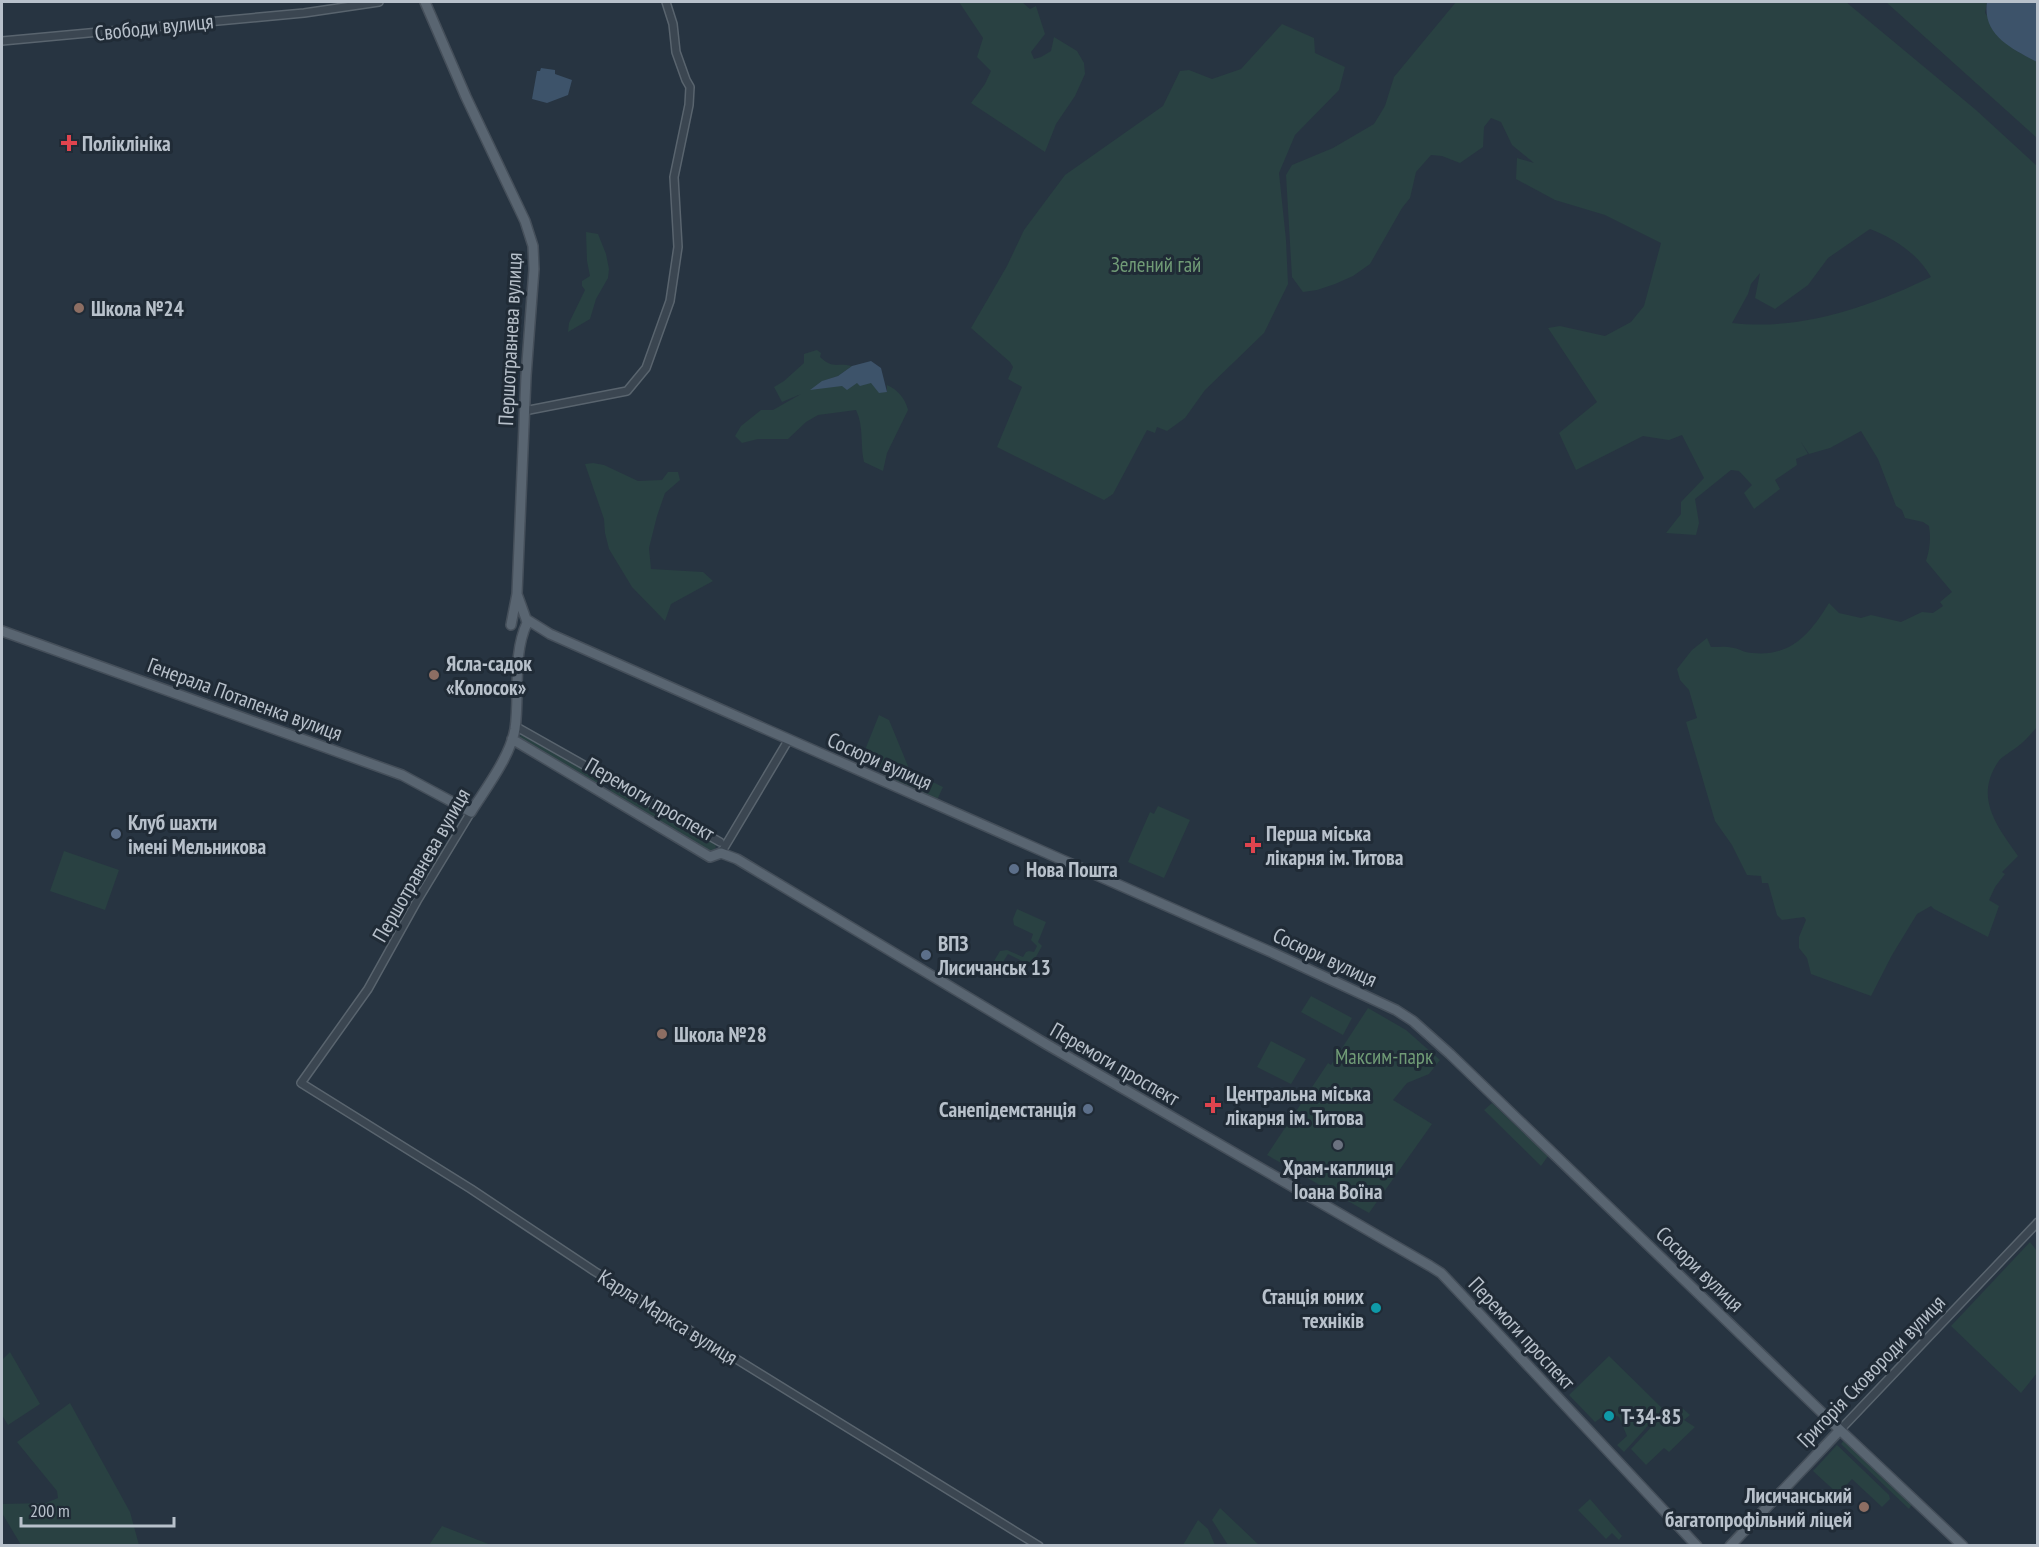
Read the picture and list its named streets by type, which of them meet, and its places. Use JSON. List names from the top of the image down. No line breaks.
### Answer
{"streets":{"main road":["Першотравнева вулиця","Генерала Потапенка вулиця","Сосюри вулиця","Перемоги проспект","Григорія Сковороди вулиця"],"street":["Свободи вулиця","Карла Маркса вулиця"]},"crossings":[["Першотравнева вулиця","Генерала Потапенка вулиця"],["Першотравнева вулиця","Сосюри вулиця"],["Першотравнева вулиця","Перемоги проспект"],["Першотравнева вулиця","Карла Маркса вулиця"],["Сосюри вулиця","Григорія Сковороди вулиця"]],"parks":["Зелений гай","Максим-парк"],"places":{"health":["Поліклініка","Перша міська лікарня ім. Титова","Центральна міська лікарня ім. Титова"],"other":["Школа №24","Ясла-садок «Колосок»","Клуб шахти імені Мельникова","Нова Пошта","ВПЗ Лисичанськ 13","Школа №28","Санепідемстанція","Храм-каплиця Іоана Воїна","Станція юних техніків","Т-34-85","Лисичанський багатопрофільний ліцей"]},"scale_bar":"200 m"}
